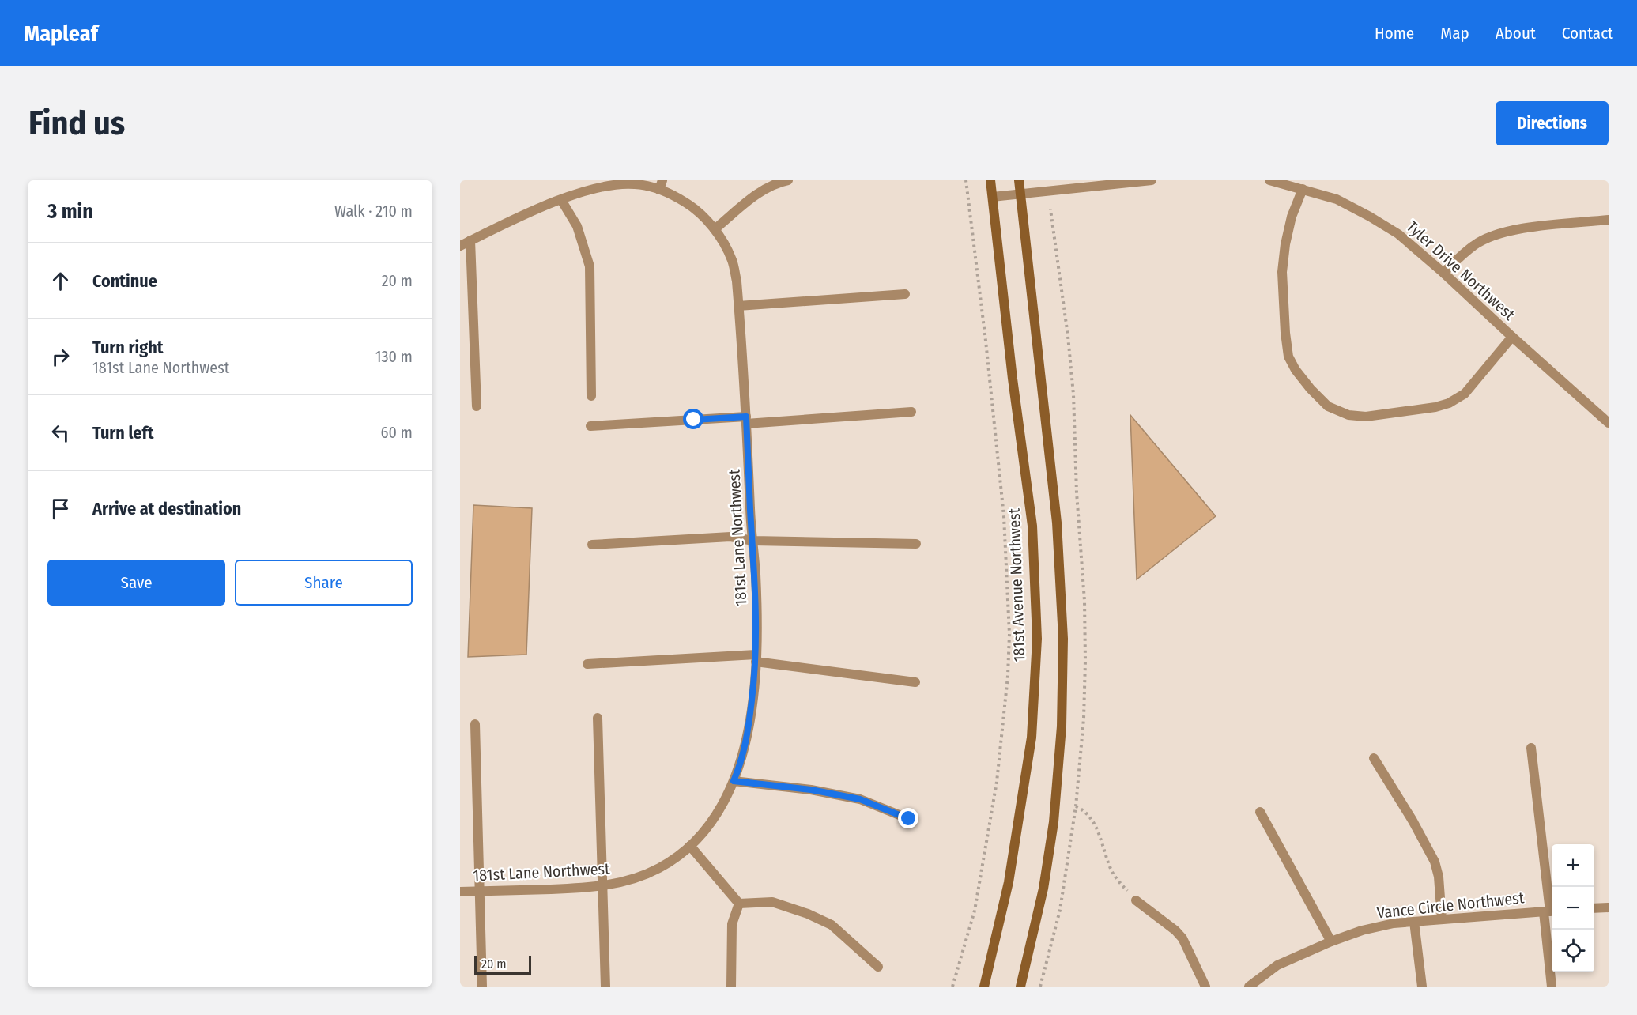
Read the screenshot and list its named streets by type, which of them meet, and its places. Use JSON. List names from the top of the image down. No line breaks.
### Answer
{"streets":{"main road":["181st Avenue Northwest"],"street":["Tyler Drive Northwest","181st Lane Northwest","Vance Circle Northwest"]},"scale_bar":"20 m","page":{"header":"Mapleaf","nav":["Home","Map","About","Contact"],"buttons":["Directions",["Save","Share"]],"title":"Find us","heading":["3 min","Walk · 210 m"],"list":[["Continue","20 m"],["Turn right","181st Lane Northwest","130 m"],["Turn left","60 m"],"Arrive at destination"],"map_buttons":["+","−"],"scale":"20 m"}}
